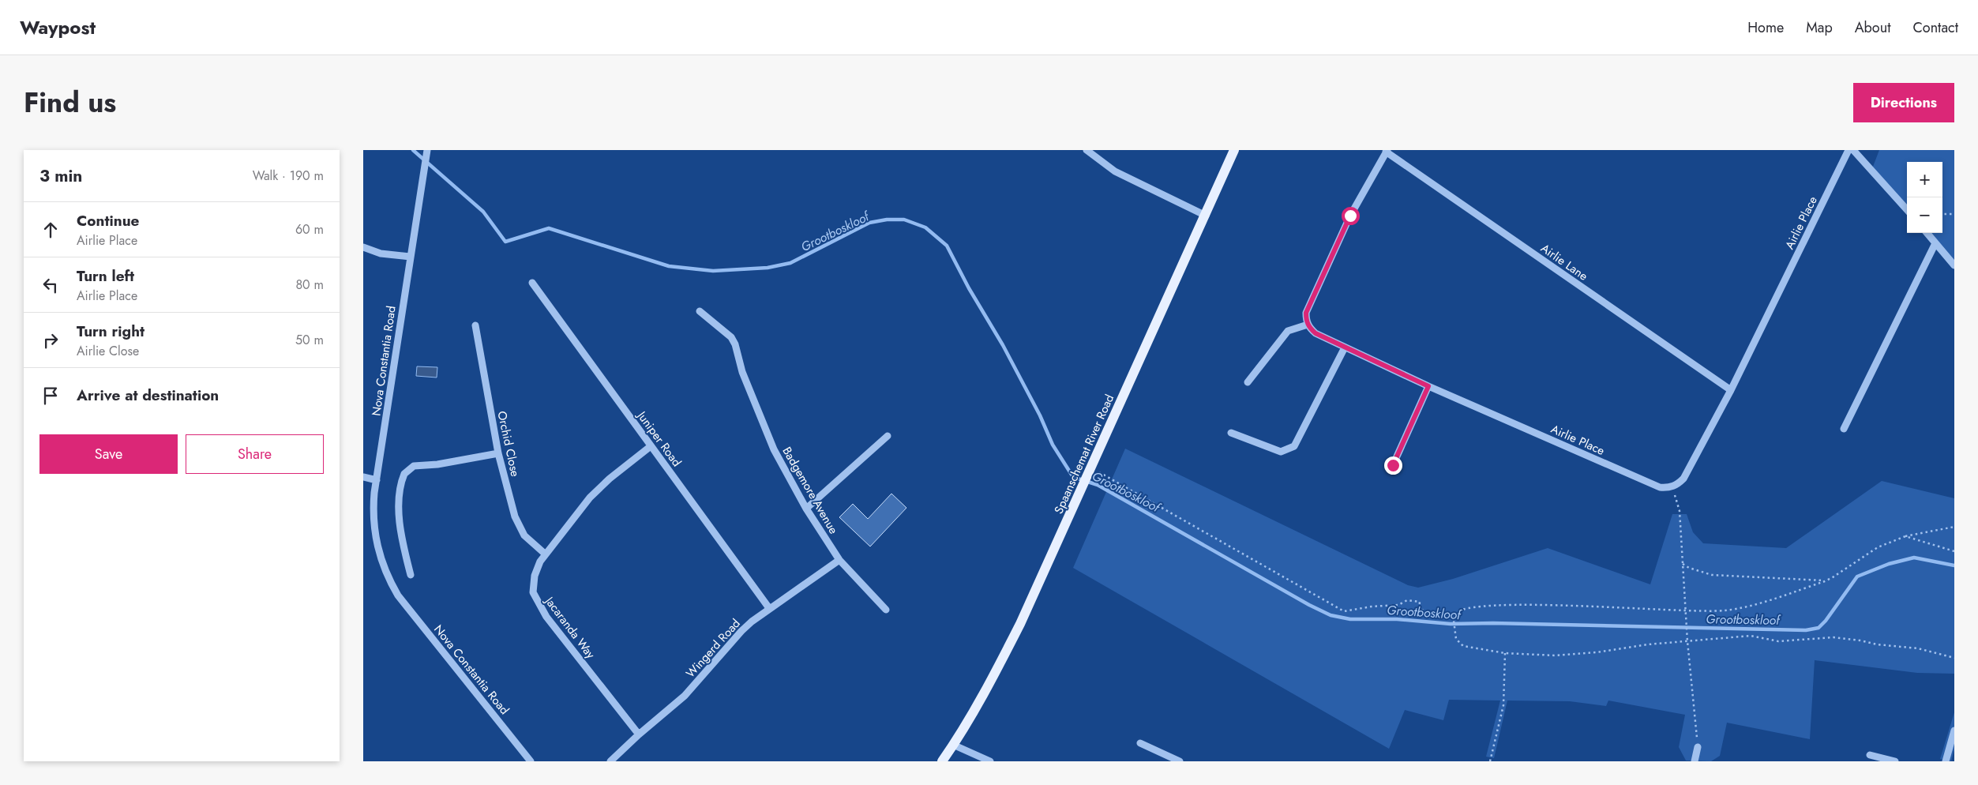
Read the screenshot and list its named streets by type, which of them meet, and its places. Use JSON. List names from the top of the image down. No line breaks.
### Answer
{"streets":{"main road":["Spaanschemat River Road"],"street":["Airlie Place","Airlie Lane","Nova Constantia Road","Juniper Road","Orchid Close","Badgemore Avenue","Jacaranda Way","Wingerd Road"]},"crossings":[["Airlie Place","Airlie Lane"],["Juniper Road","Jacaranda Way"],["Juniper Road","Wingerd Road"],["Orchid Close","Jacaranda Way"],["Badgemore Avenue","Wingerd Road"],["Jacaranda Way","Wingerd Road"]],"water":["Grootboskloof"],"page":{"header":"Waypost","nav":["Home","Map","About","Contact"],"title":"Find us","buttons":["Directions",["Save","Share"]],"heading":["3 min","Walk · 190 m"],"map_buttons":["+","−"],"list":[["Continue","Airlie Place","60 m"],["Turn left","Airlie Place","80 m"],["Turn right","Airlie Close","50 m"],"Arrive at destination"]}}
